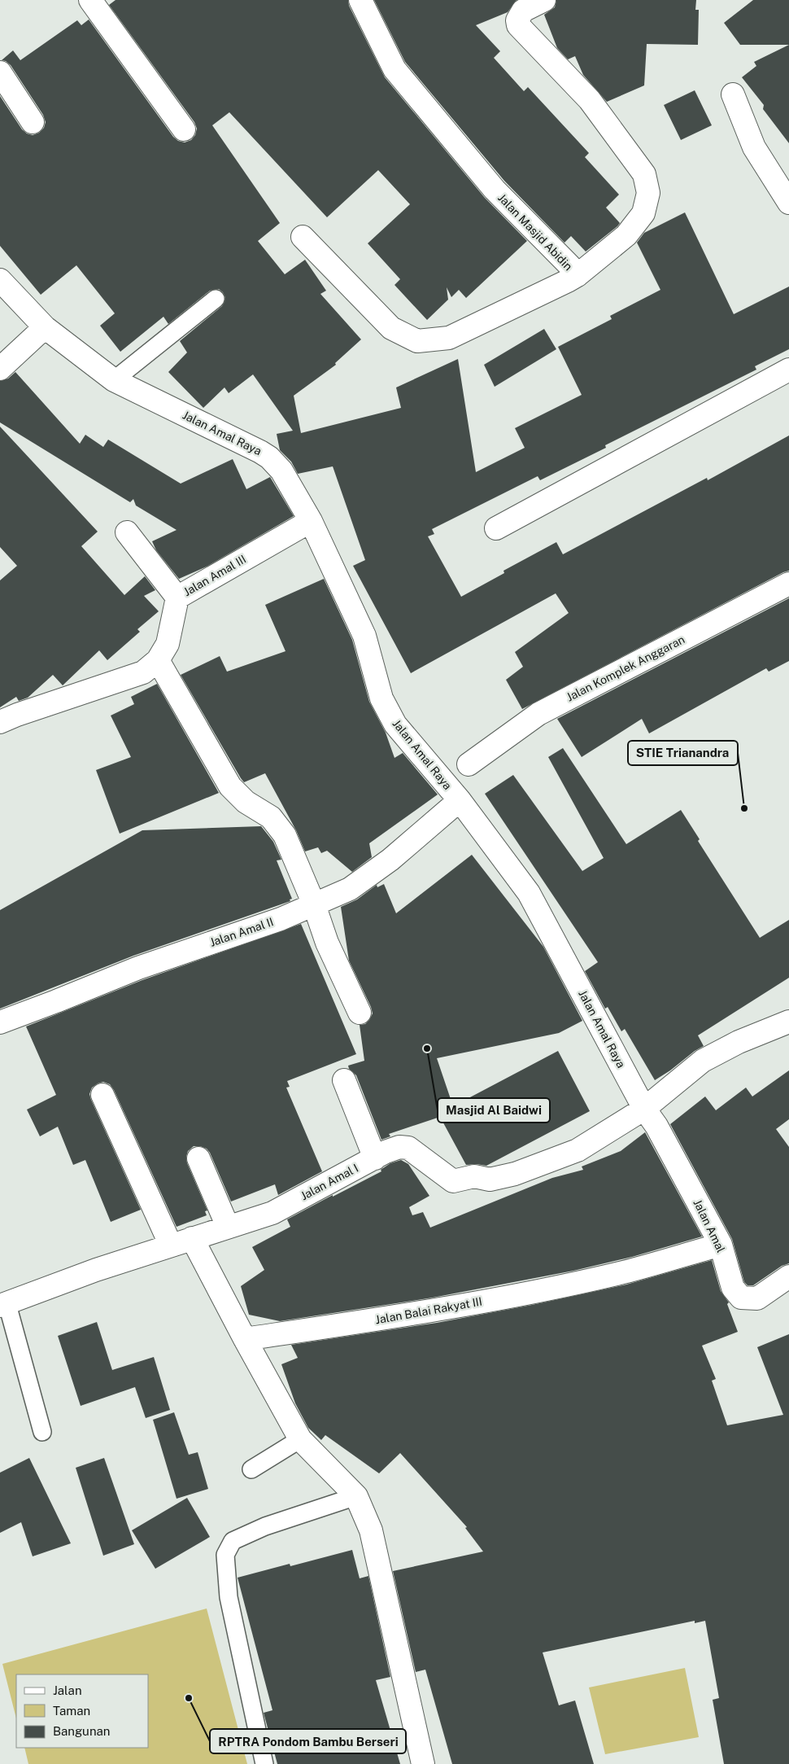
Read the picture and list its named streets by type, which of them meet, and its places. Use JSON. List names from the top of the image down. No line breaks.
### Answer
{"streets":{"street":["Jalan Masjid Abidin","Jalan Amal Raya","Jalan Amal III","Jalan Komplek Anggaran","Jalan Amal II","Jalan Amal I","Jalan Amal","Jalan Balai Rakyat III"]},"crossings":[["Jalan Amal Raya","Jalan Amal III"],["Jalan Amal Raya","Jalan Amal II"],["Jalan Amal Raya","Jalan Amal I"],["Jalan Amal Raya","Jalan Amal"],["Jalan Amal I","Jalan Amal"],["Jalan Amal","Jalan Balai Rakyat III"]],"places":["STIE Trianandra","Masjid Al Baidwi","RPTRA Pondom Bambu Berseri"],"legend":["Jalan","Taman","Bangunan"]}
